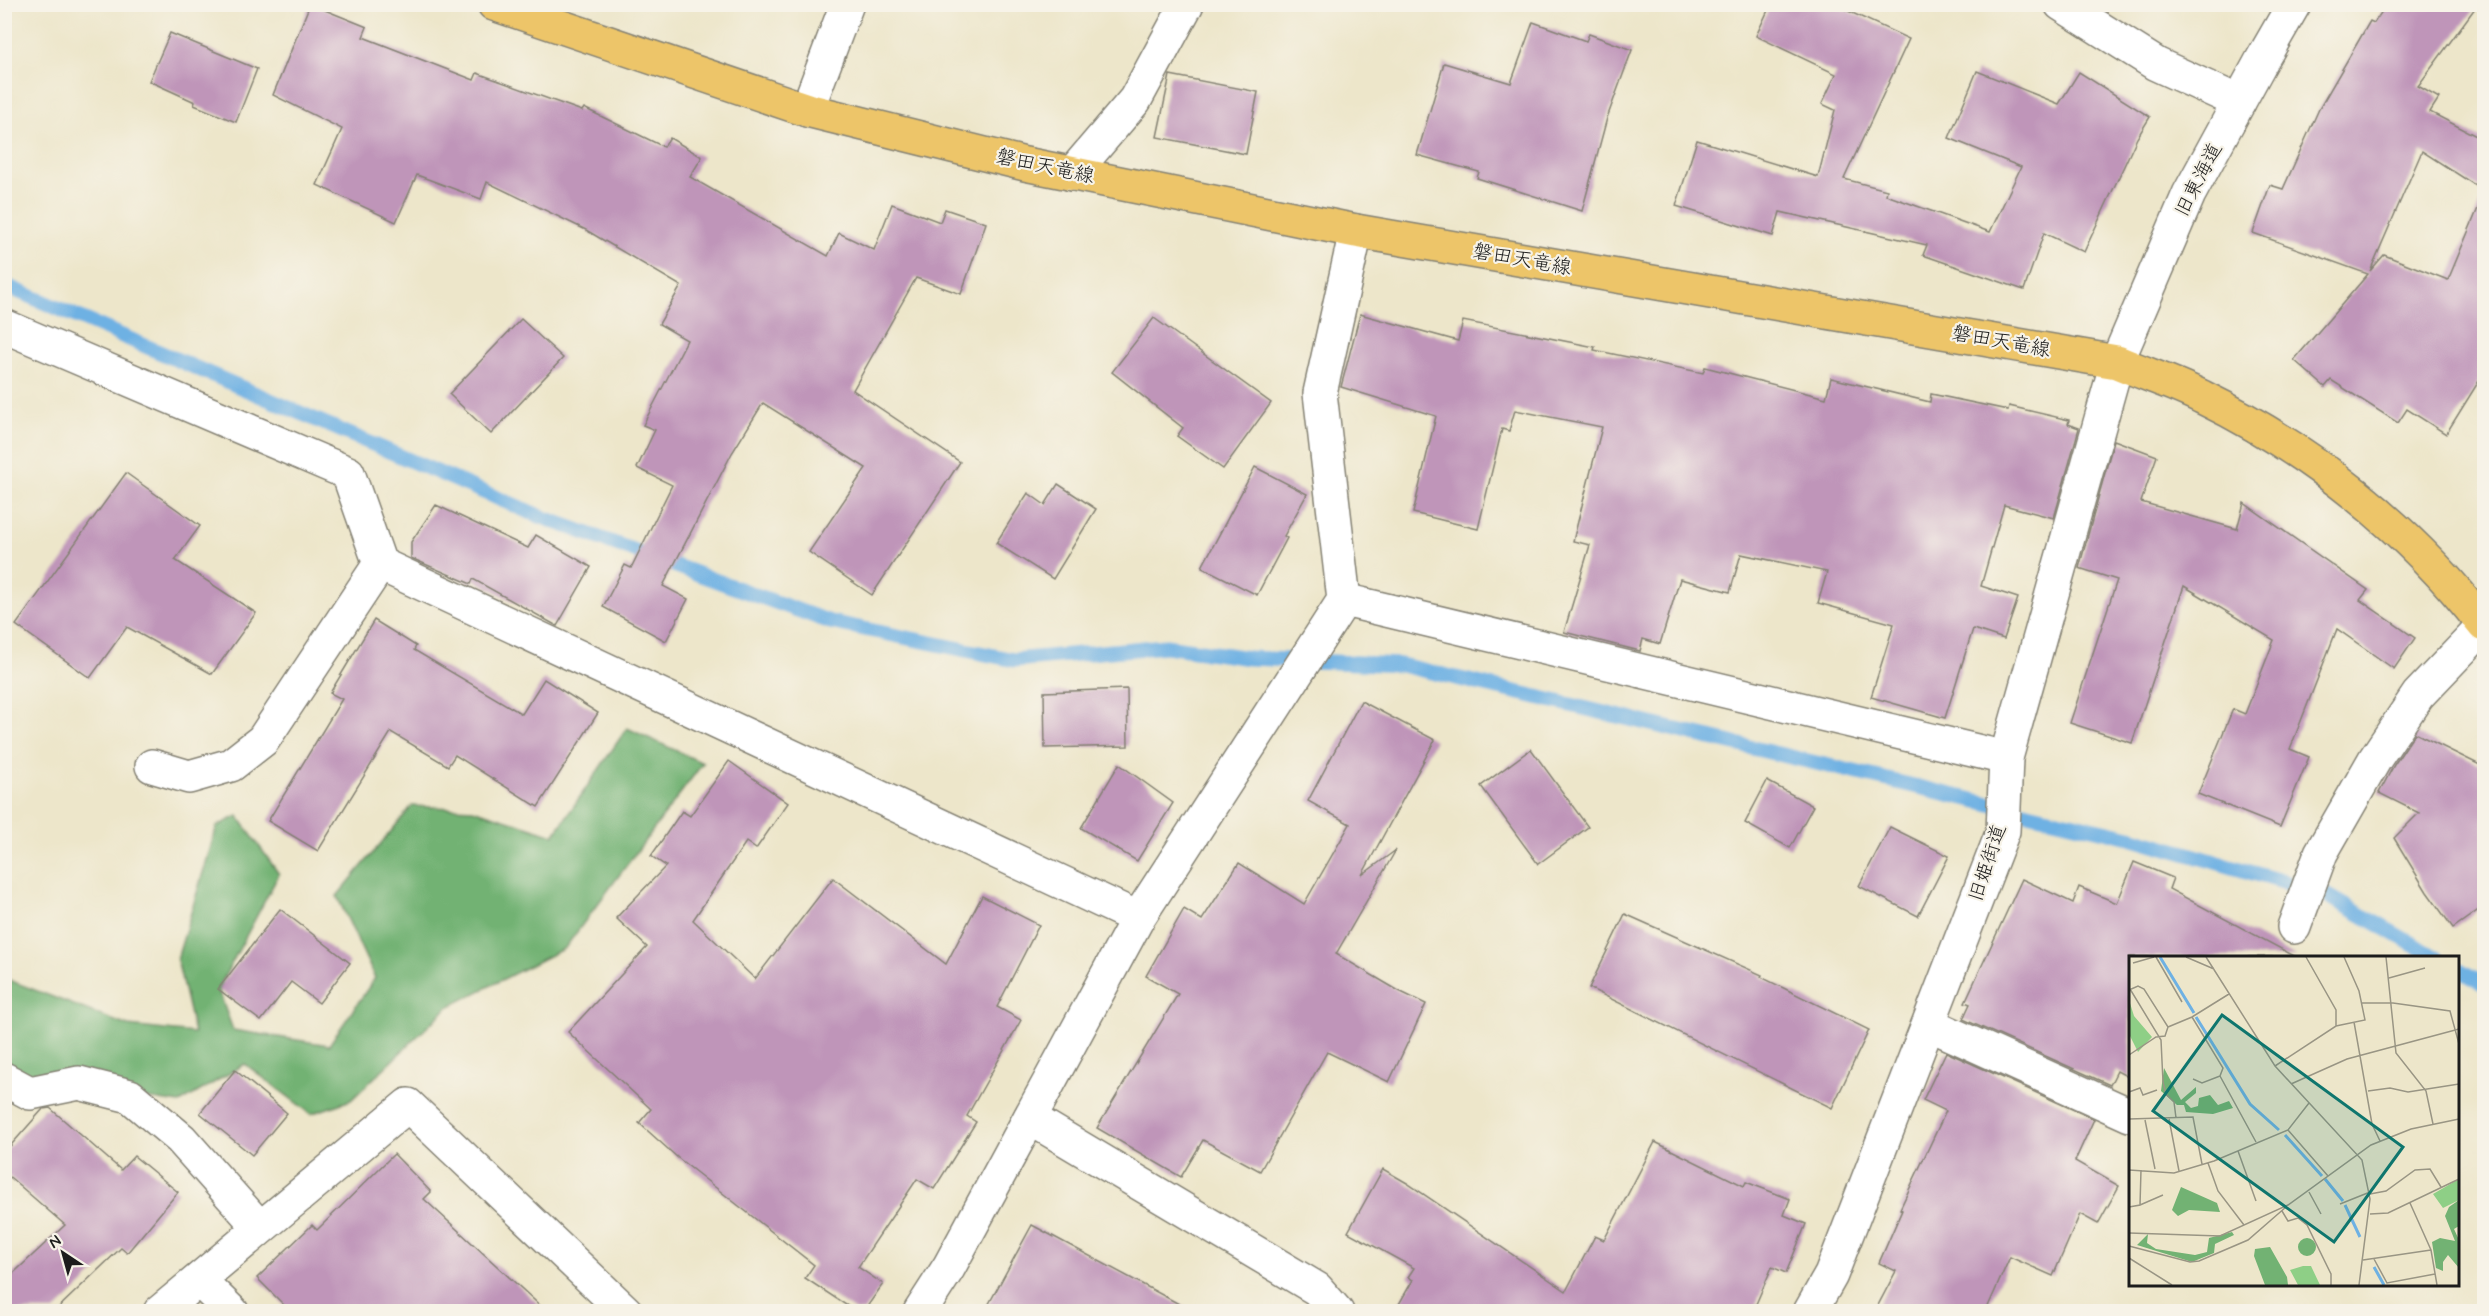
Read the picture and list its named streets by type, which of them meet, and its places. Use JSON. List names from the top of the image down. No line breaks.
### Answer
{"streets":{"main road":["磐田天竜線"],"street":["旧東海道","旧姫街道"]},"crossings":[["磐田天竜線","旧東海道"],["磐田天竜線","旧姫街道"],["旧東海道","旧姫街道"]],"north":"top left"}
